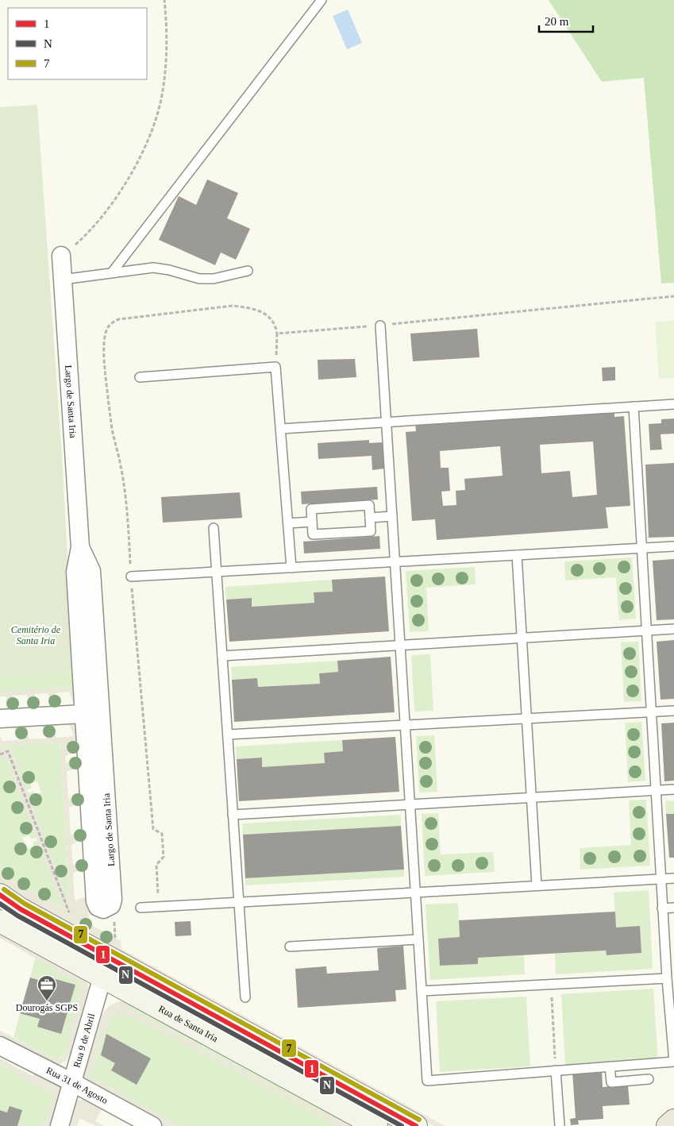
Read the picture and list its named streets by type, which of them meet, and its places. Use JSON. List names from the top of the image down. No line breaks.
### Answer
{"streets":{"main road":["Rua de Santa Iria"],"street":["Largo de Santa Iria","Rua 9 de Abril","Rua 31 de Agosto"]},"crossings":[["Rua de Santa Iria","Rua 9 de Abril"],["Rua 9 de Abril","Rua 31 de Agosto"]],"parks":["Cemitério de Santa Iria"],"places":{"office":["Dourogás SGPS"]},"lines":["transit line 7","transit line 1","transit line N"],"legend":["1","N","7"],"scale_bar":"20 m"}
